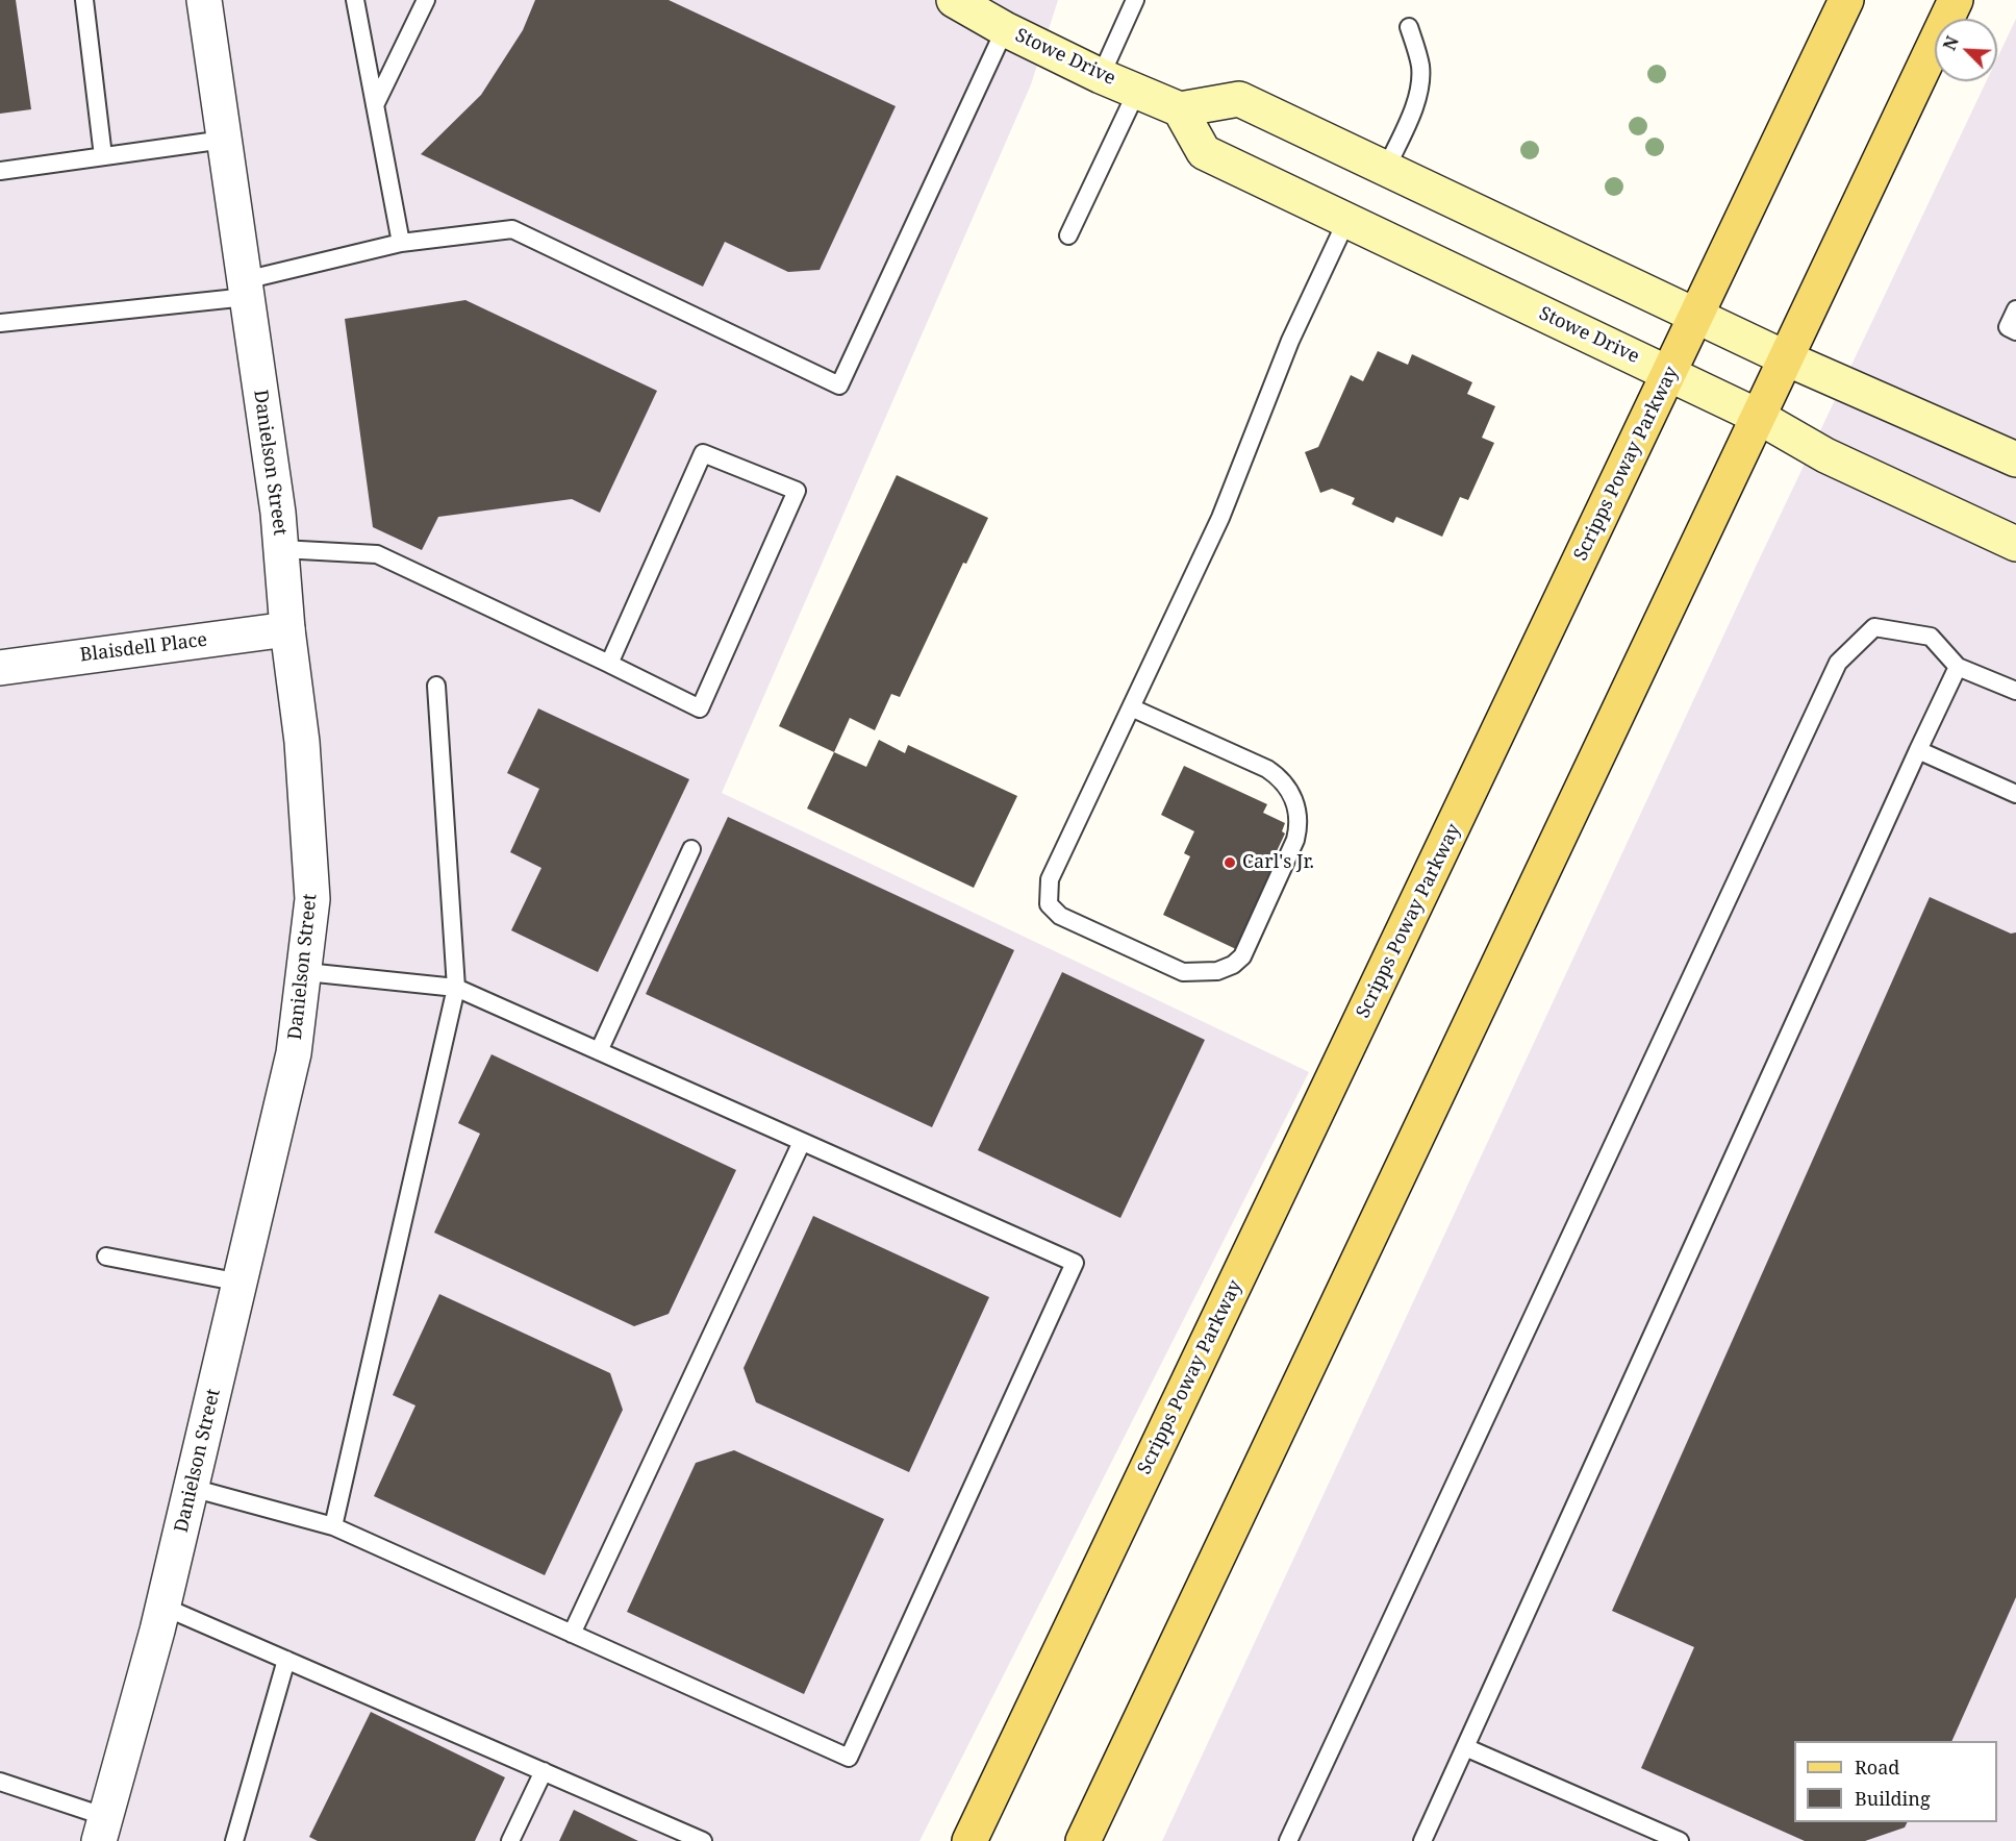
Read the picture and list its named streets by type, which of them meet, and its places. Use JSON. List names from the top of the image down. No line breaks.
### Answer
{"streets":{"main road":["Stowe Drive","Scripps Poway Parkway"],"street":["Danielson Street","Blaisdell Place"]},"crossings":[["Stowe Drive","Scripps Poway Parkway"],["Danielson Street","Blaisdell Place"]],"places":["Carl's Jr."],"legend":["Road","Building"],"north":"top left"}
